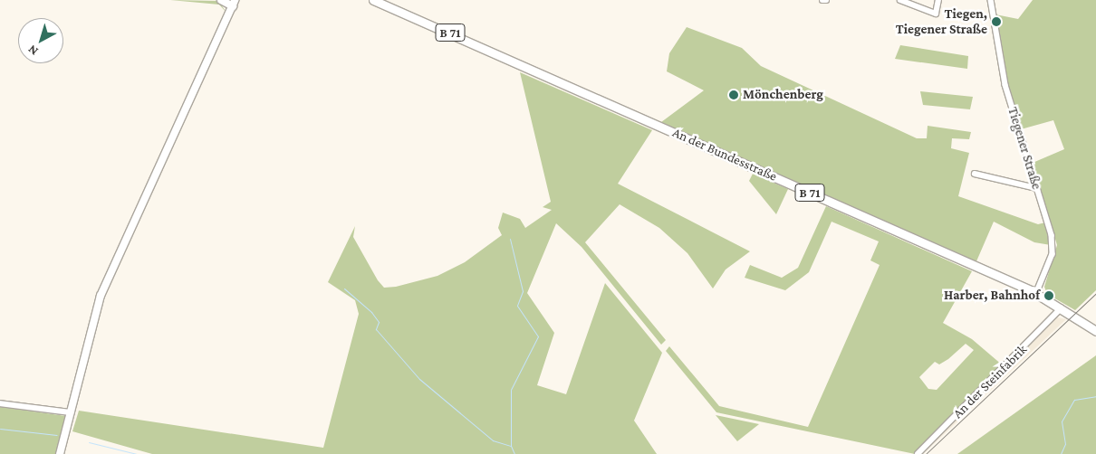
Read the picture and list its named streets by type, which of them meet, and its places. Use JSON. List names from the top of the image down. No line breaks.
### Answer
{"streets":{"main road":["B 71","An der Bundesstraße"],"street":["Tiegener Straße","An der Steinfabrik"]},"crossings":[["Tiegener Straße","An der Bundesstraße"],["An der Bundesstraße","An der Steinfabrik"]],"places":["Tiegen, Tiegener Straße","Mönchenberg","Harber, Bahnhof"],"north":"bottom left"}
